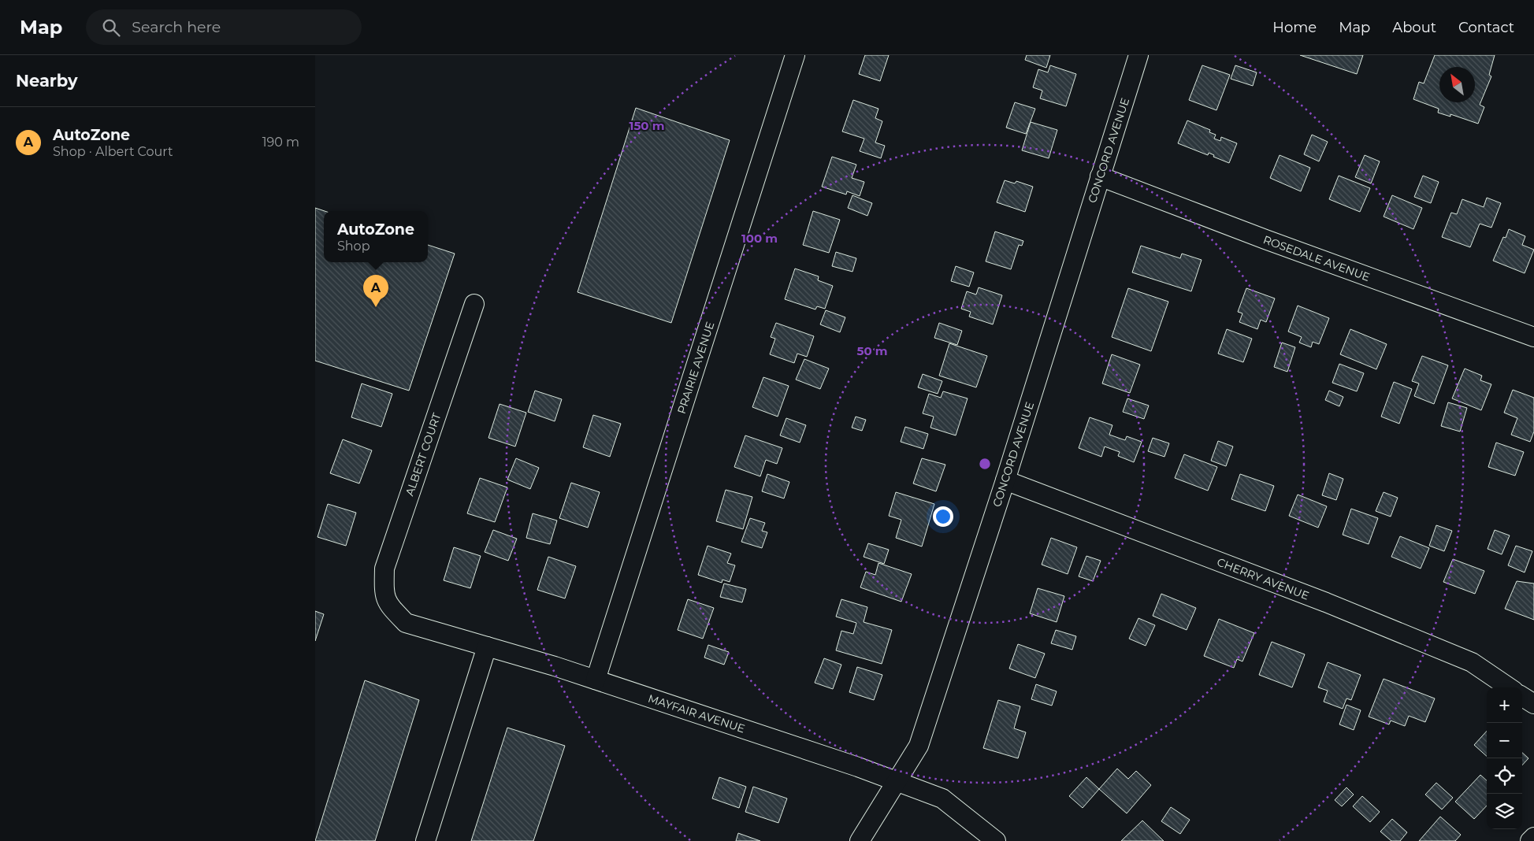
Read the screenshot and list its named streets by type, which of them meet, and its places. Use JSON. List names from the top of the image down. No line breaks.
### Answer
{"streets":{"street":["CONCORD AVENUE","ROSEDALE AVENUE","PRAIRIE AVENUE","ALBERT COURT","CHERRY AVENUE","MAYFAIR AVENUE"]},"crossings":[["CONCORD AVENUE","ROSEDALE AVENUE"],["CONCORD AVENUE","CHERRY AVENUE"],["CONCORD AVENUE","MAYFAIR AVENUE"],["PRAIRIE AVENUE","MAYFAIR AVENUE"],["ALBERT COURT","MAYFAIR AVENUE"]],"north":"top left","page":{"header":"Map","search":"Search here","nav":["Home","Map","About","Contact"],"heading":"Nearby","list":[{"mark":"A","name":"AutoZone","note":"Shop · Albert Court","value":"190 m"}],"popup":["AutoZone","Shop"],"pins":"A","map_buttons":["+","−"]},"rings":["150 m","100 m","50 m"]}
